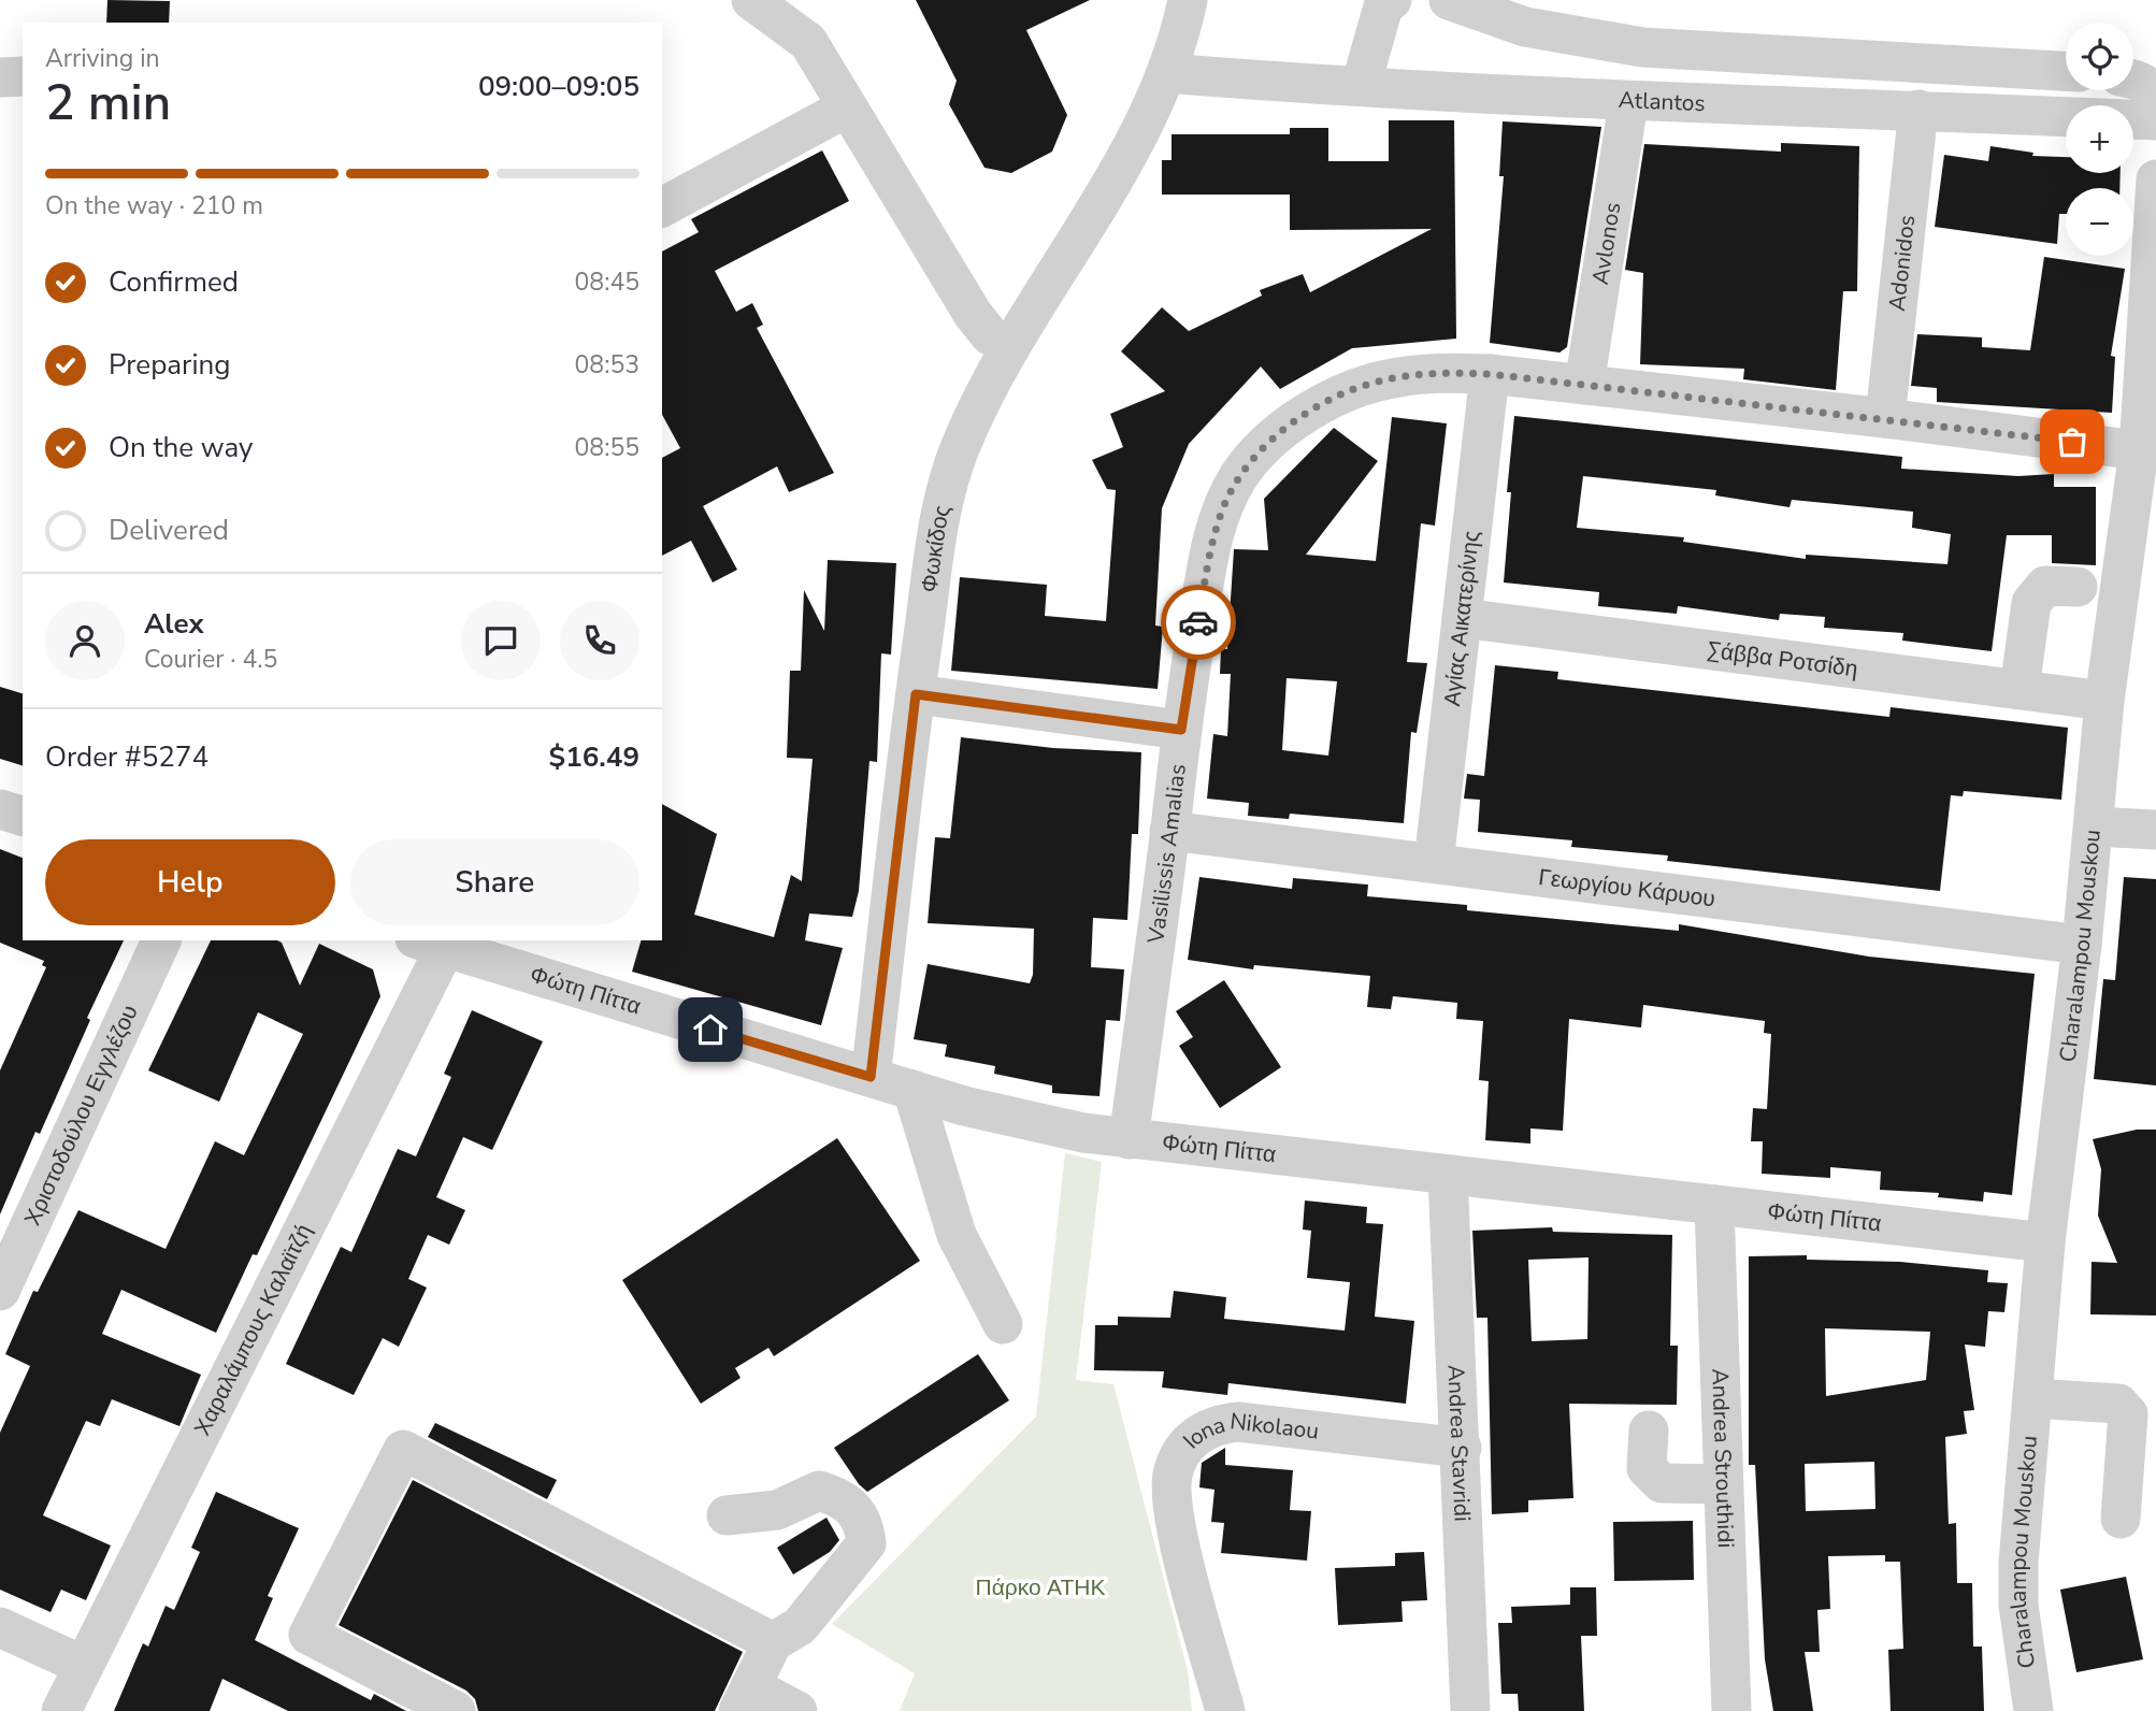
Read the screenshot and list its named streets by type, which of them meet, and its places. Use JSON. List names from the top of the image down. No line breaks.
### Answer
{"streets":{"street":["Atlantos","Avlonos","Adonidos","Φωκίδος","Αγίας Αικατερίνης","Σάββα Ροτσίδη","Vasilissis Amalias","Γεωργίου Κάρυου","Charalampou Mouskou","Φώτη Πίττα","Χριστοδούλου Εγγλέζου","Χαραλάμπους Καλαϊτζή","Iona Nikolaou","Andrea Stavridi","Andrea Strouthidi"]},"crossings":[["Atlantos","Avlonos"],["Atlantos","Adonidos"],["Atlantos","Φωκίδος"],["Avlonos","Vasilissis Amalias"],["Adonidos","Vasilissis Amalias"],["Φωκίδος","Φώτη Πίττα"],["Αγίας Αικατερίνης","Σάββα Ροτσίδη"],["Αγίας Αικατερίνης","Vasilissis Amalias"],["Αγίας Αικατερίνης","Γεωργίου Κάρυου"],["Σάββα Ροτσίδη","Charalampou Mouskou"],["Vasilissis Amalias","Γεωργίου Κάρυου"],["Vasilissis Amalias","Charalampou Mouskou"],["Vasilissis Amalias","Φώτη Πίττα"],["Γεωργίου Κάρυου","Charalampou Mouskou"],["Charalampou Mouskou","Φώτη Πίττα"],["Φώτη Πίττα","Χαραλάμπους Καλαϊτζή"],["Φώτη Πίττα","Andrea Stavridi"],["Φώτη Πίττα","Andrea Strouthidi"],["Iona Nikolaou","Andrea Stavridi"]],"parks":["Πάρκο ΑΤΗΚ"],"page":{"map_buttons":["+","−"],"heading":["2 min","Arriving in","09:00–09:05"],"panel":["Alex","Courier · 4.5","Order #5274","$16.49"],"bar":"On the way · 210 m","list":[["Confirmed","08:45"],["Preparing","08:53"],["On the way","08:55"],"Delivered"],"buttons":["Help","Share"]}}
